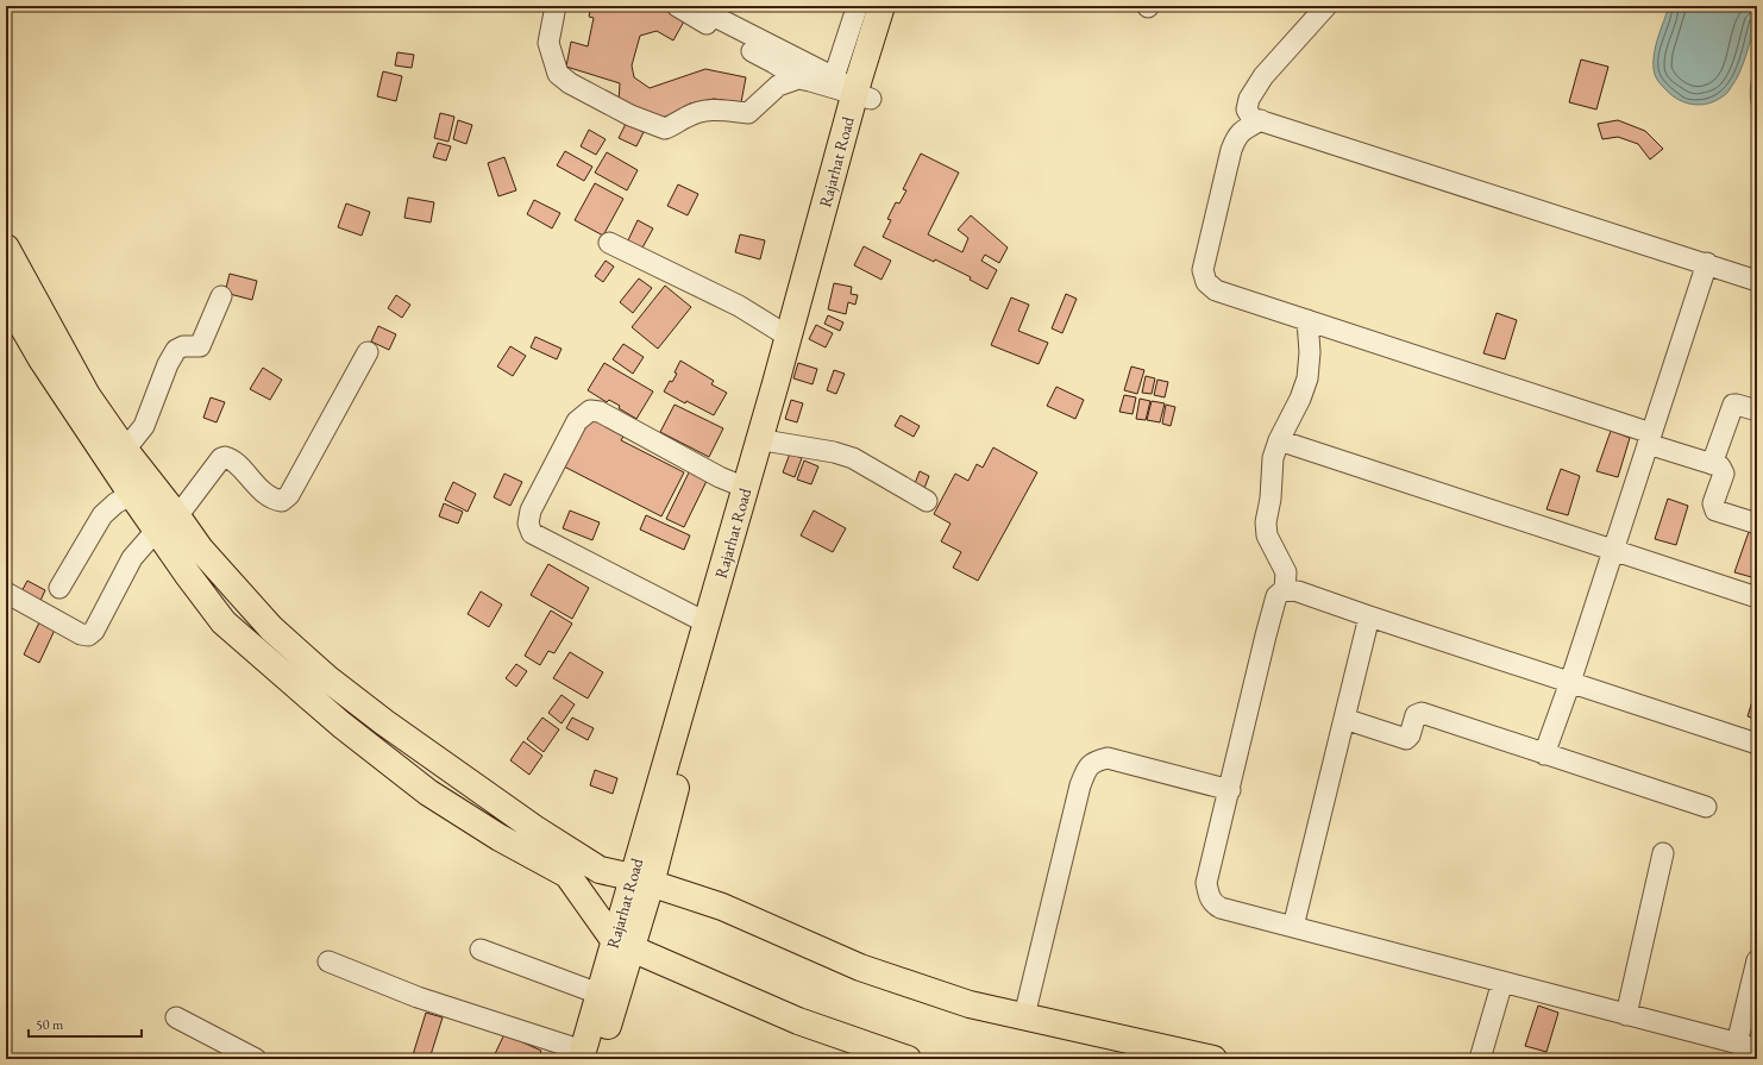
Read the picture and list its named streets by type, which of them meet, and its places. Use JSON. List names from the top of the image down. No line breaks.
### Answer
{"streets":{"main road":["Rajarhat Road"]},"scale_bar":"50 m"}
